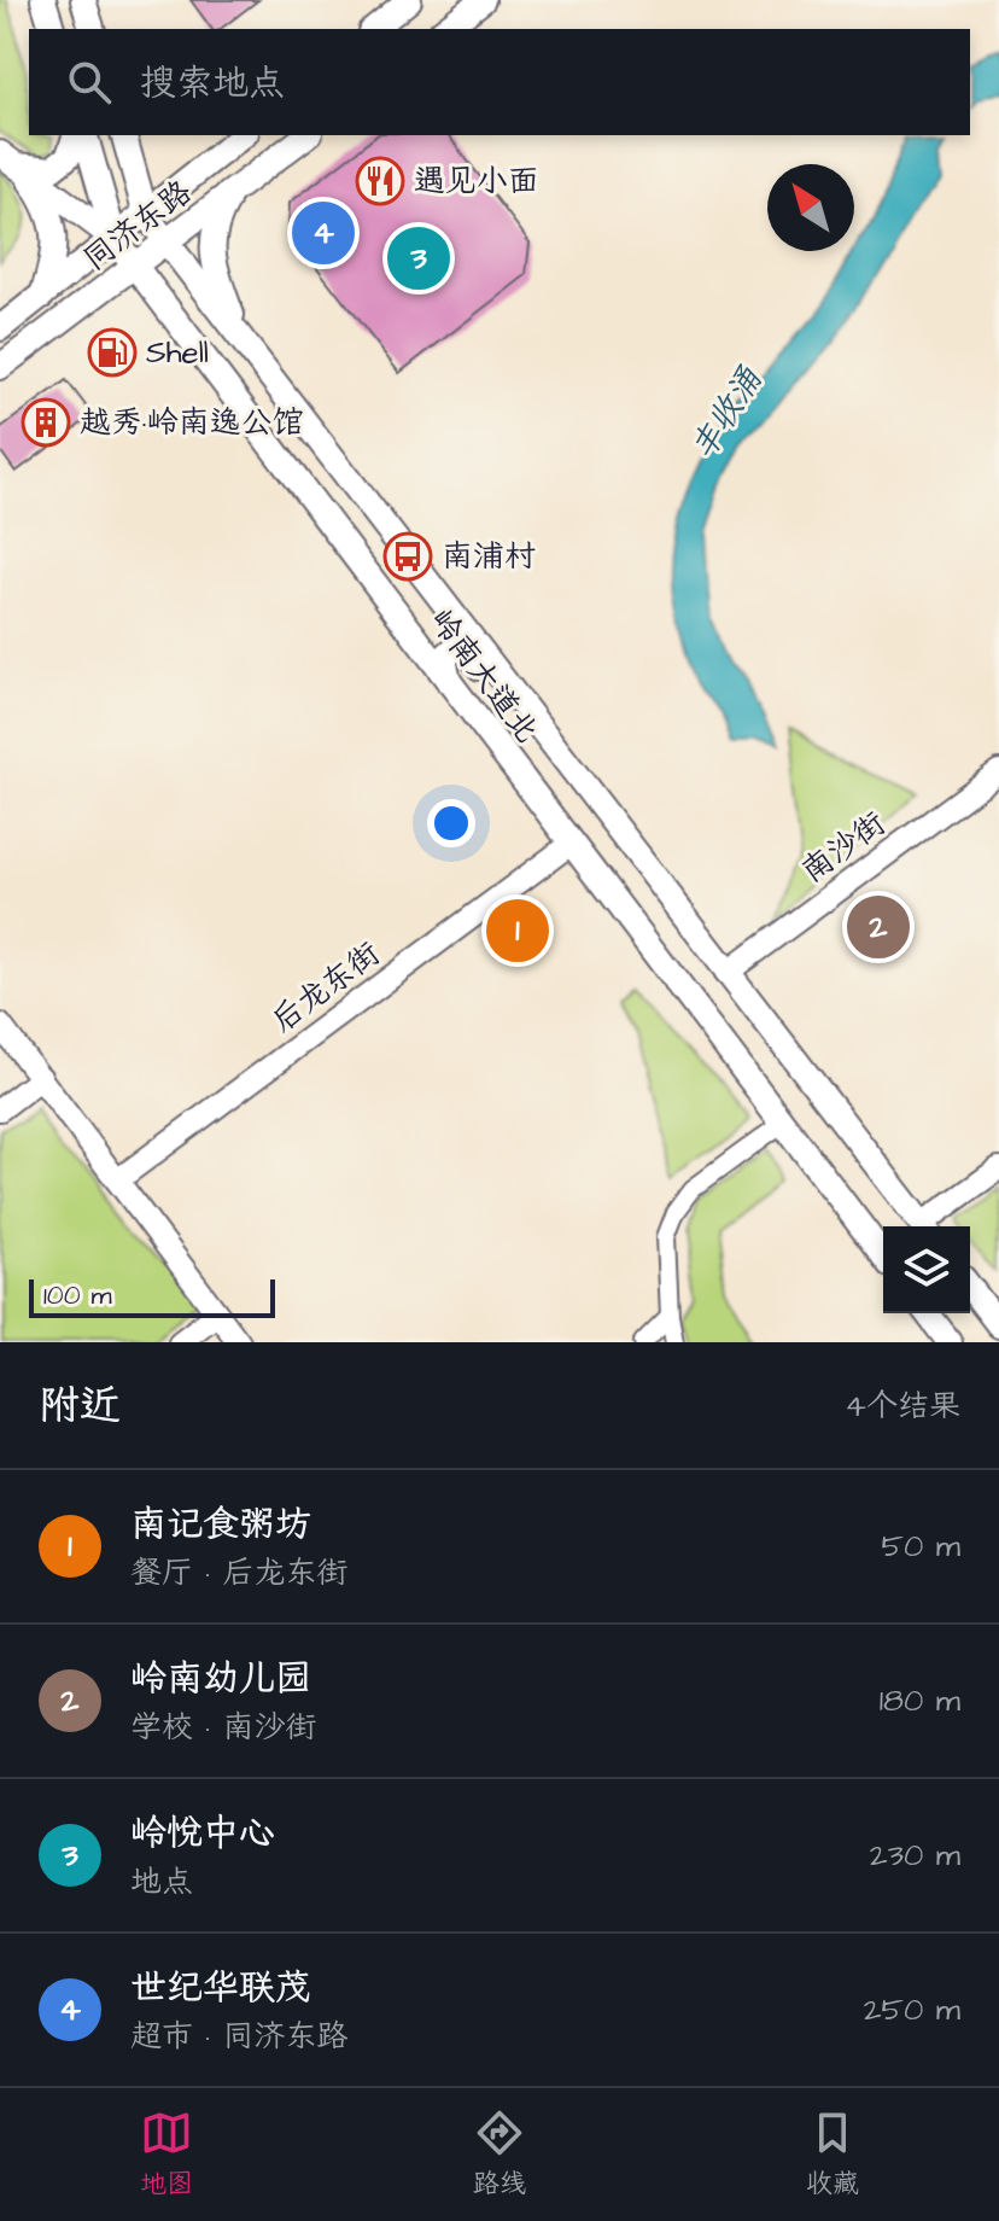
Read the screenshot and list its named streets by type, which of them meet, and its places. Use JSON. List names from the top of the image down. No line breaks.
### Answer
{"streets":{"main road":["同济东路","岭南大道北"],"street":["南沙街","后龙东街"]},"crossings":[["同济东路","岭南大道北"],["岭南大道北","南沙街"],["岭南大道北","后龙东街"]],"water":["丰收涌"],"places":{"restaurant":["遇见小面"],"fuel station":["Shell"],"building":["越秀·岭南逸公馆"],"bus stop":["南浦村"]},"scale_bar":"100 m","north":"top left","page":{"search":"搜索地点","pins":["4","3","2","1"],"scale":"100 m","heading":["附近","4个结果"],"list":[{"mark":"1","name":"南记食粥坊","note":"餐厅 · 后龙东街","value":"50 m"},{"mark":"2","name":"岭南幼儿园","note":"学校 · 南沙街","value":"180 m"},{"mark":"3","name":"岭悦中心","note":"地点","value":"230 m"},{"mark":"4","name":"世纪华联茂","note":"超市 · 同济东路","value":"250 m"}],"nav":["地图","路线","收藏"]}}
